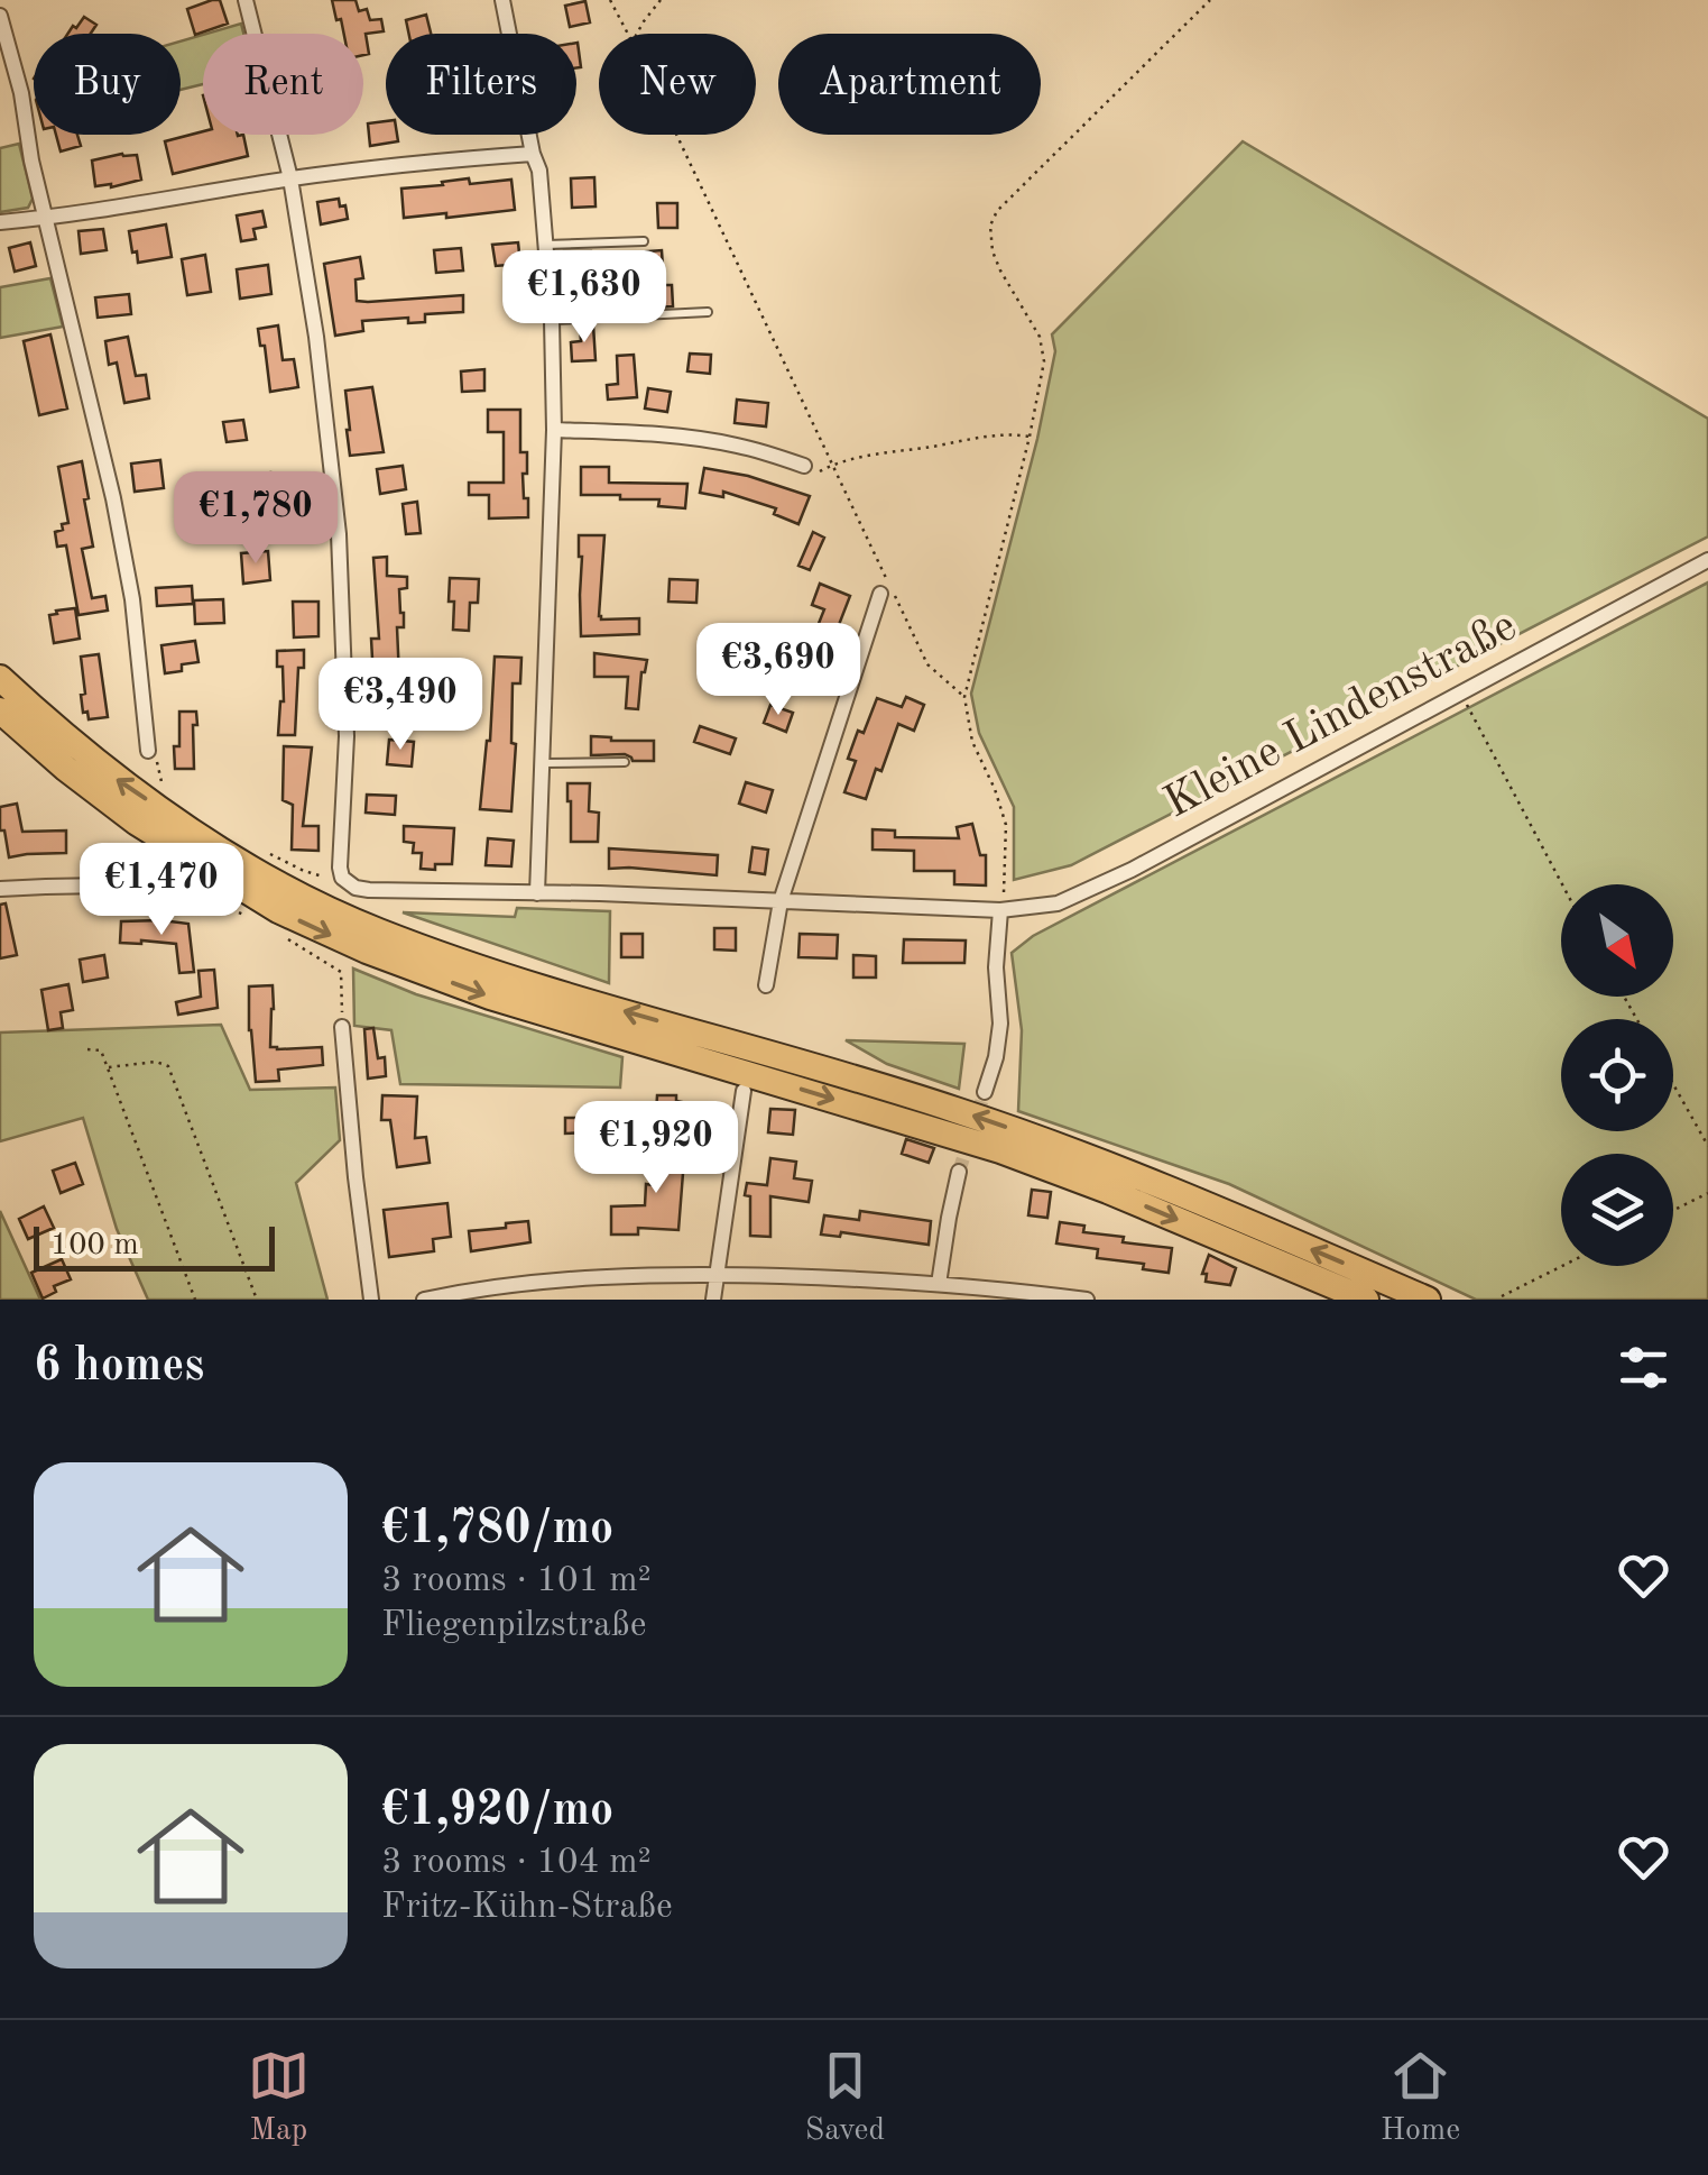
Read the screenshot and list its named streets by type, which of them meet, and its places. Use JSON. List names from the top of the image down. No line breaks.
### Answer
{"streets":{"street":["Kleine Lindenstraße"]},"scale_bar":"100 m","north":"bottom right","page":{"chip":["Buy","Rent","Filters","New","Apartment"],"price":["€1,630","€1,780","€3,690","€3,490","€1,470","€1,920"],"scale":"100 m","heading":"6 homes","list":[{"name":"€1,780/mo","note":"3 rooms · 101 m² · Fliegenpilzstraße"},{"name":"€1,920/mo","note":"3 rooms · 104 m² · Fritz-Kühn-Straße"}],"tabs":["Map","Saved","Home"]}}
